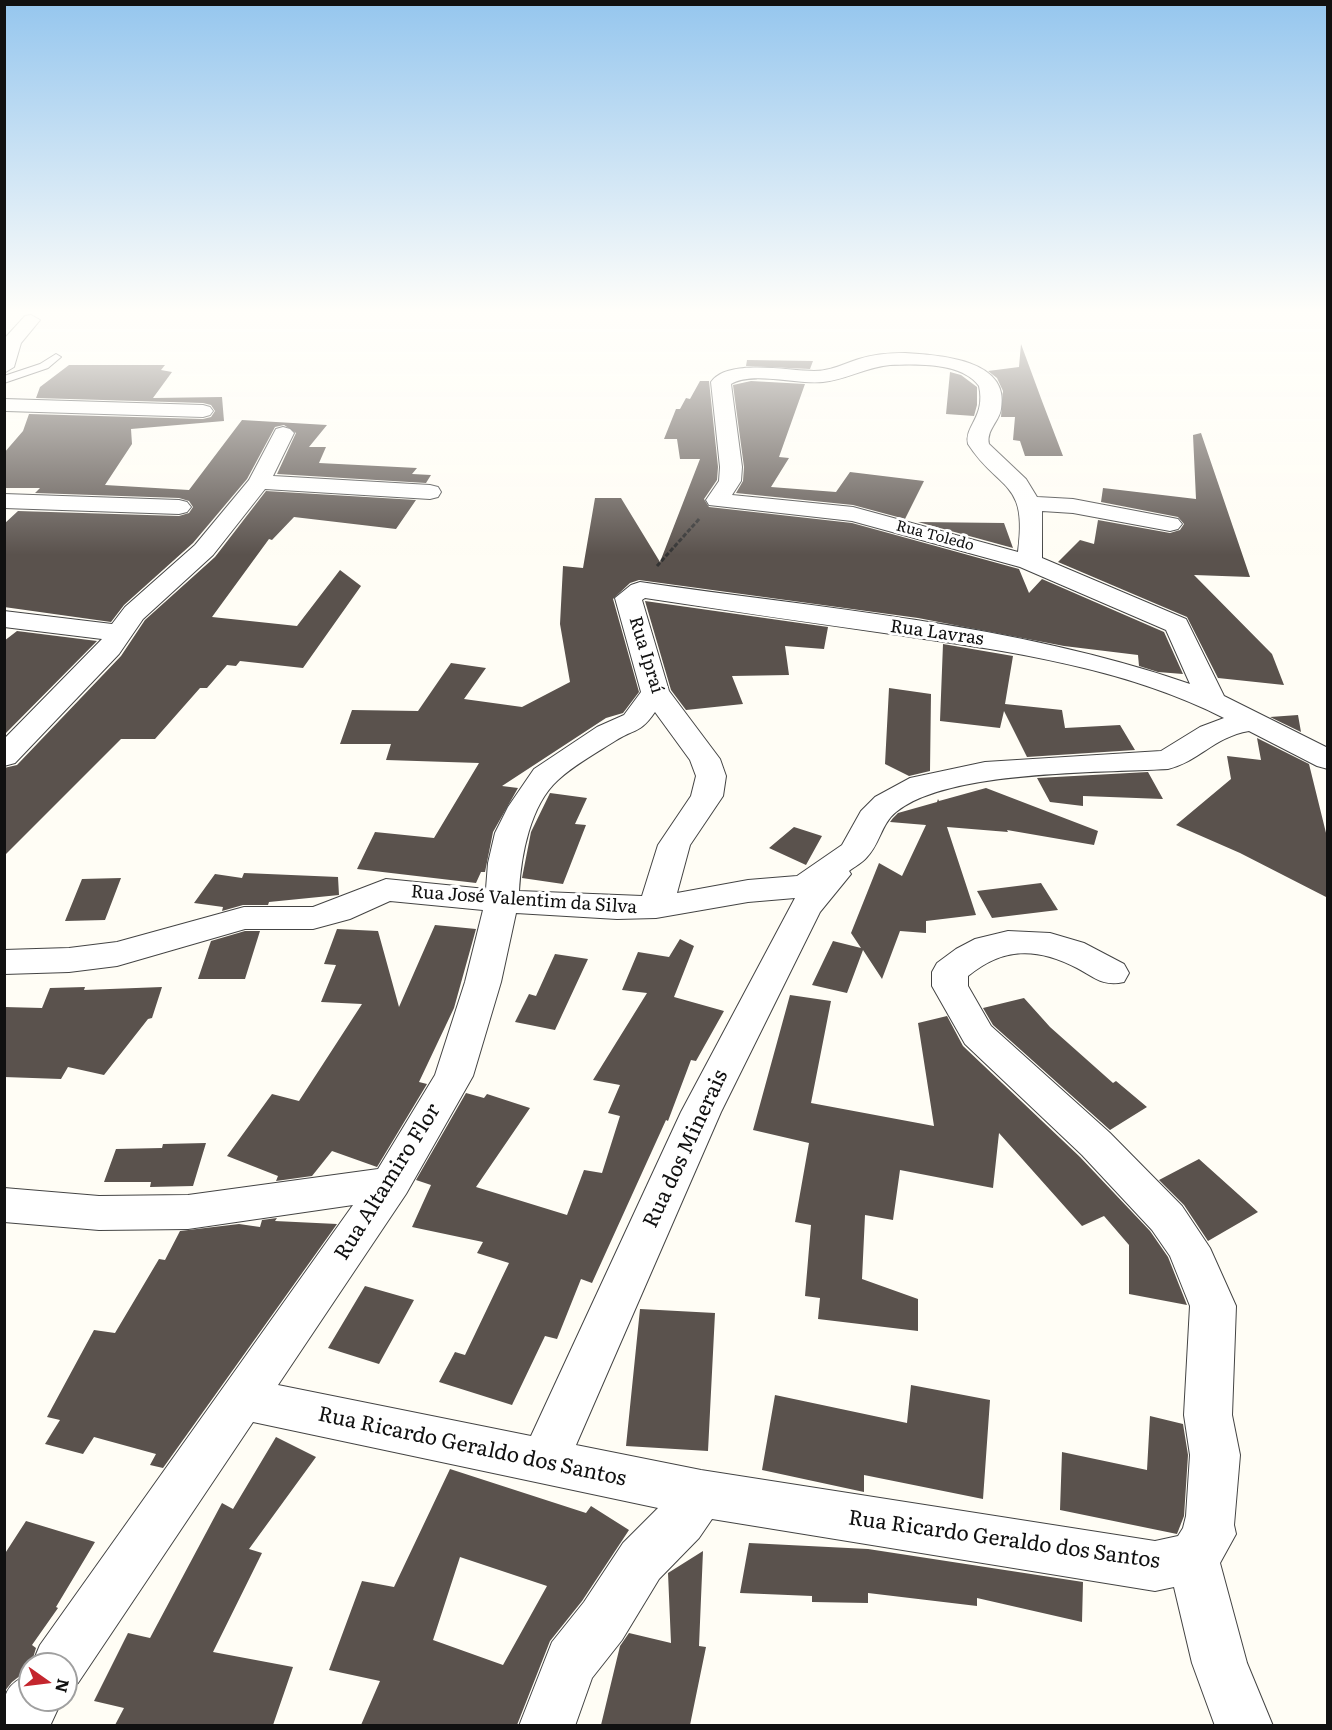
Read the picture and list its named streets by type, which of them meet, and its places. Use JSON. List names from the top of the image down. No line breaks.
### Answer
{"streets":{"street":["Rua Toledo","Rua Lavras","Rua Ipraí","Rua José Valentim da Silva","Rua dos Minerais","Rua Altamiro Flor","Rua Ricardo Geraldo dos Santos"]},"crossings":[["Rua Toledo","Rua Lavras"],["Rua Toledo","Rua Ipraí"],["Rua Lavras","Rua Ipraí"],["Rua Lavras","Rua José Valentim da Silva"],["Rua Ipraí","Rua José Valentim da Silva"],["Rua Ipraí","Rua Altamiro Flor"],["Rua José Valentim da Silva","Rua dos Minerais"],["Rua José Valentim da Silva","Rua Altamiro Flor"],["Rua dos Minerais","Rua Ricardo Geraldo dos Santos"],["Rua Altamiro Flor","Rua Ricardo Geraldo dos Santos"]],"north":"right"}
